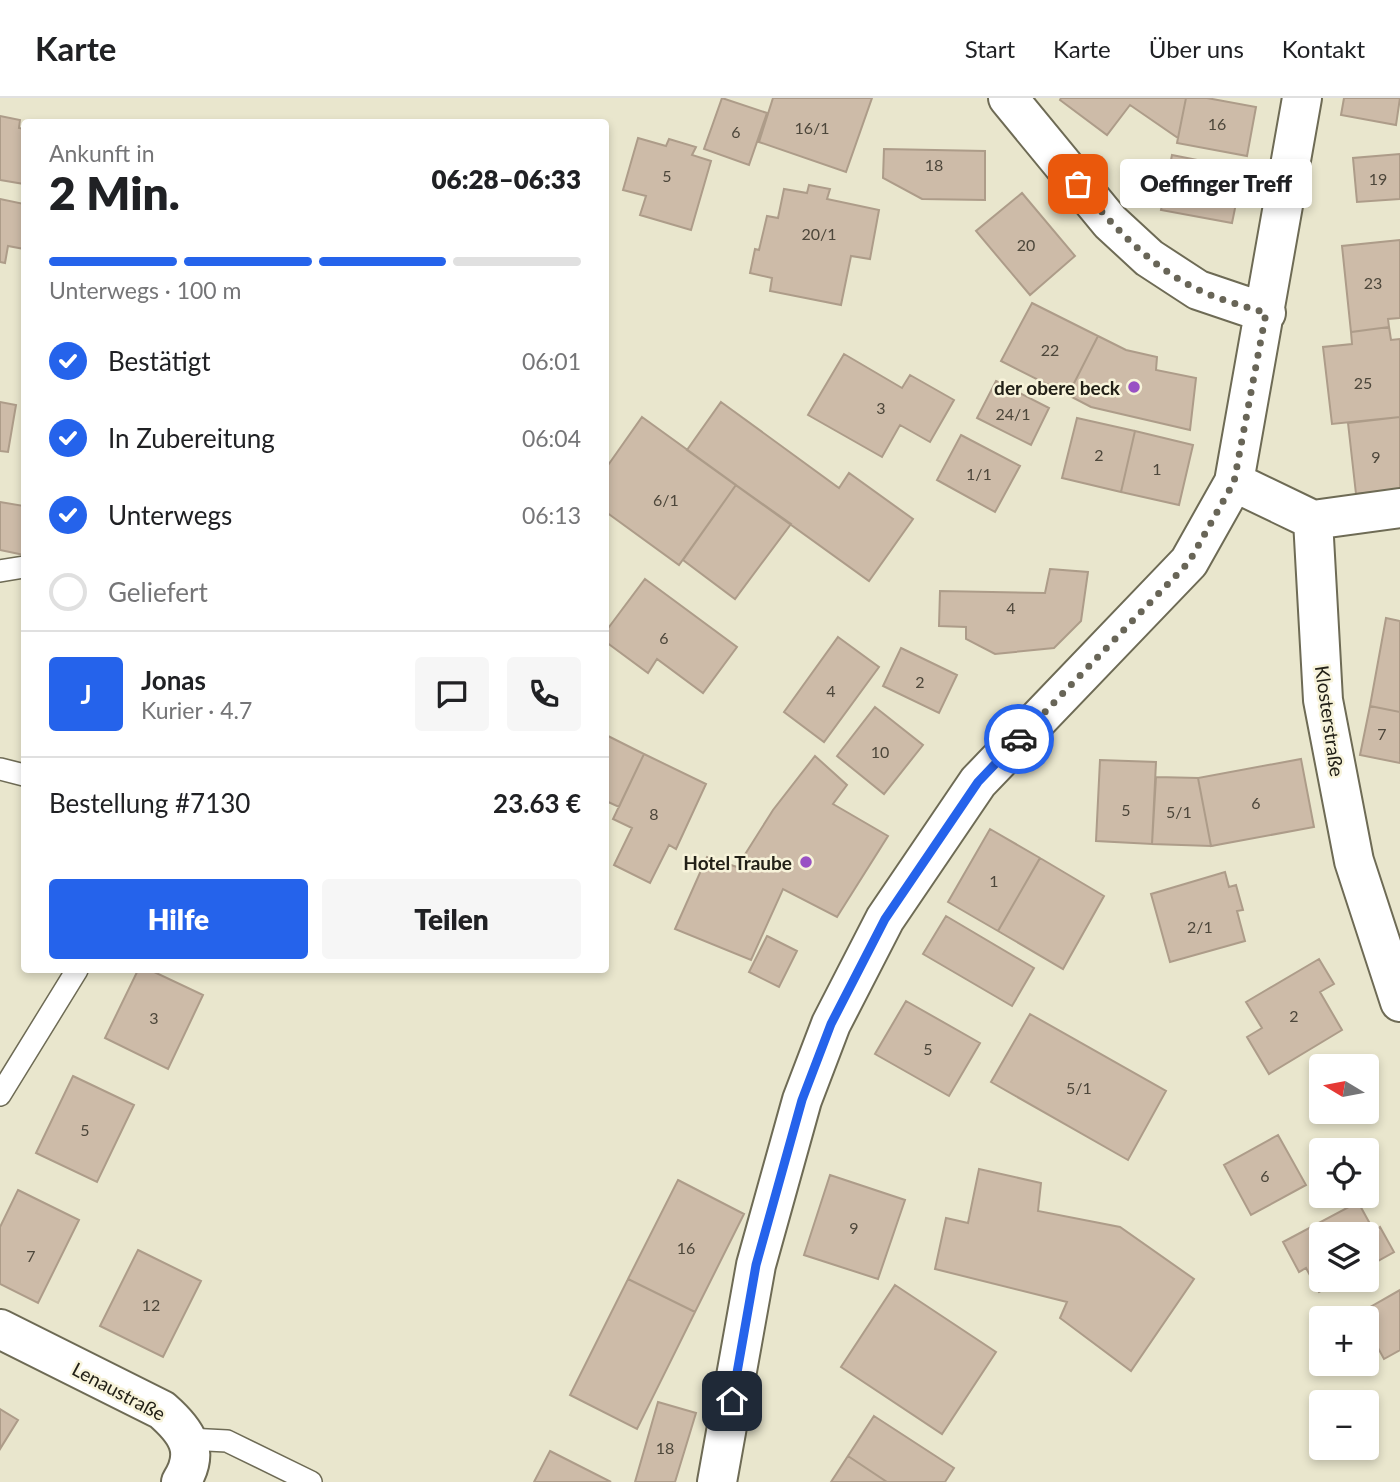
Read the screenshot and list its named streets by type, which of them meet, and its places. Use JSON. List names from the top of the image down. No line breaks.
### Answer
{"streets":{"street":["Klosterstraße","Lenaustraße"]},"places":["Oeffinger Treff","der obere beck","Hotel Traube"],"house_numbers":["16","16/1","6","18","5","19","20/1","20","23","22","25","3","24/1","2","9","1","1/1","6/1","4","6","2","4","7","10","6","5","5/1","8","1","2/1","2","3","5","5/1","5","6","9","16","7","12","18"],"north":"left","page":{"header":"Karte","nav":["Start","Karte","Über uns","Kontakt"],"heading":["2 Min.","Ankunft in","06:28–06:33"],"panel":["Jonas","Kurier · 4.7","Bestellung #7130","23.63 €"],"bubble":"Oeffinger Treff","bar":"Unterwegs · 100 m","list":[["Bestätigt","06:01"],["In Zubereitung","06:04"],["Unterwegs","06:13"],"Geliefert"],"round":"J","buttons":["Hilfe","Teilen"],"map_buttons":["+","−"]}}
